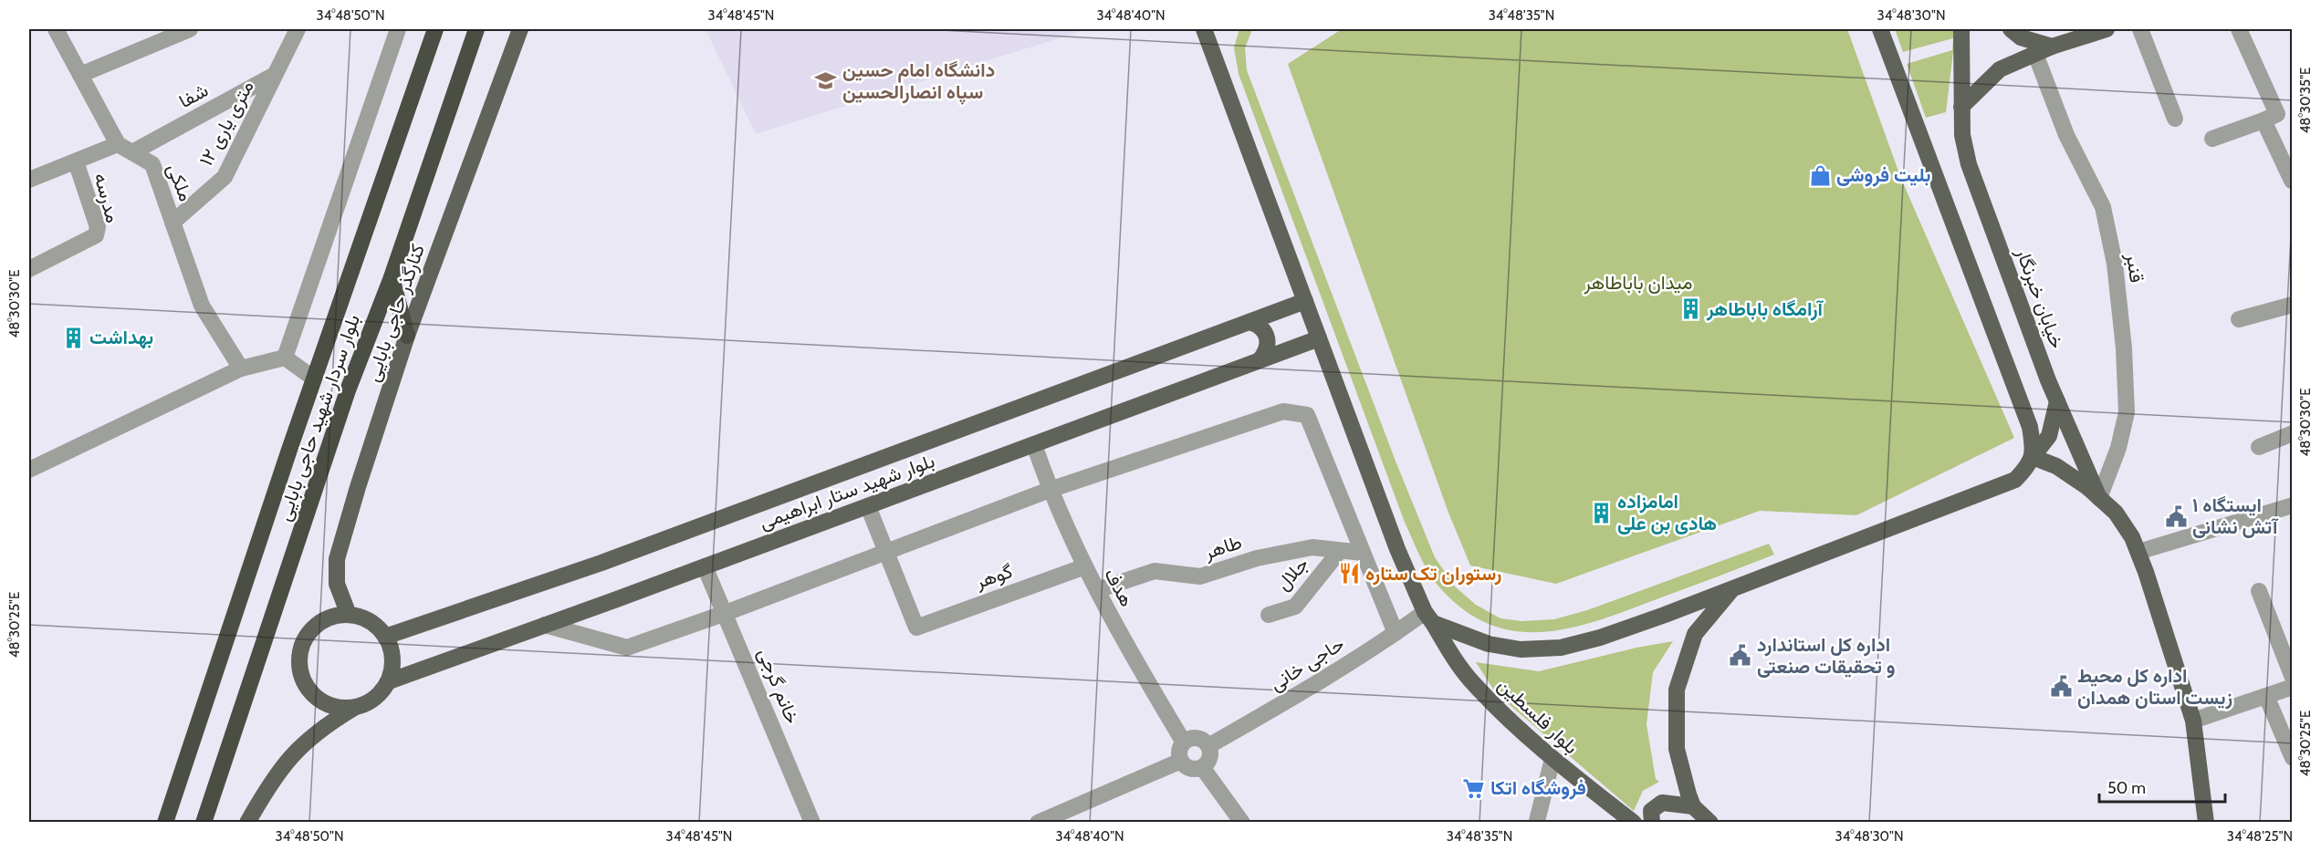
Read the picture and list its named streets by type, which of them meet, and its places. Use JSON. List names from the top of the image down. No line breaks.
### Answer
{"streets":{"highway":["بلوار سردار شهید حاجی بابایی"],"main road":["خیابان خبرنگار","کنارگذر حاجی بابایی","بلوار شهید ستار ابراهیمی","بلوار فلسطین"],"street":["شفا","۱۲ متری یاری","ملکی","مدرسه","قنبر","طاهر","جلال","گوهر","هدف","حاجی خانی","خانم گرجی"]},"crossings":[["شفا","۱۲ متری یاری"],["شفا","ملکی"],["۱۲ متری یاری","ملکی"],["قنبر","خیابان خبرنگار"],["کنارگذر حاجی بابایی","بلوار شهید ستار ابراهیمی"],["بلوار شهید ستار ابراهیمی","هدف"],["بلوار شهید ستار ابراهیمی","خانم گرجی"],["طاهر","جلال"],["طاهر","هدف"],["گوهر","هدف"],["هدف","حاجی خانی"],["حاجی خانی","بلوار فلسطین"]],"parks":["میدان باباطاهر"],"places":{"school or university":["دانشگاه امام حسین سپاه انصارالحسین"],"shop":["بلیت فروشی"],"building":["آرامگاه باباطاهر","بهداشت","امامزاده هادی بن علی"],"public building":["ایستگاه ۱ آتش نشانی","اداره کل استاندارد و تحقیقات صنعتی","اداره کل محیط زیست استان همدان"],"restaurant":["رستوران تک ستاره"],"supermarket":["فروشگاه اتکا"]},"scale_bar":"50 m","coordinates":["34°48'50\"N","34°48'45\"N","34°48'40\"N","34°48'35\"N","34°48'30\"N","48°30'35\"E","48°30'30\"E","48°30'25\"E","34°48'25\"N"]}
